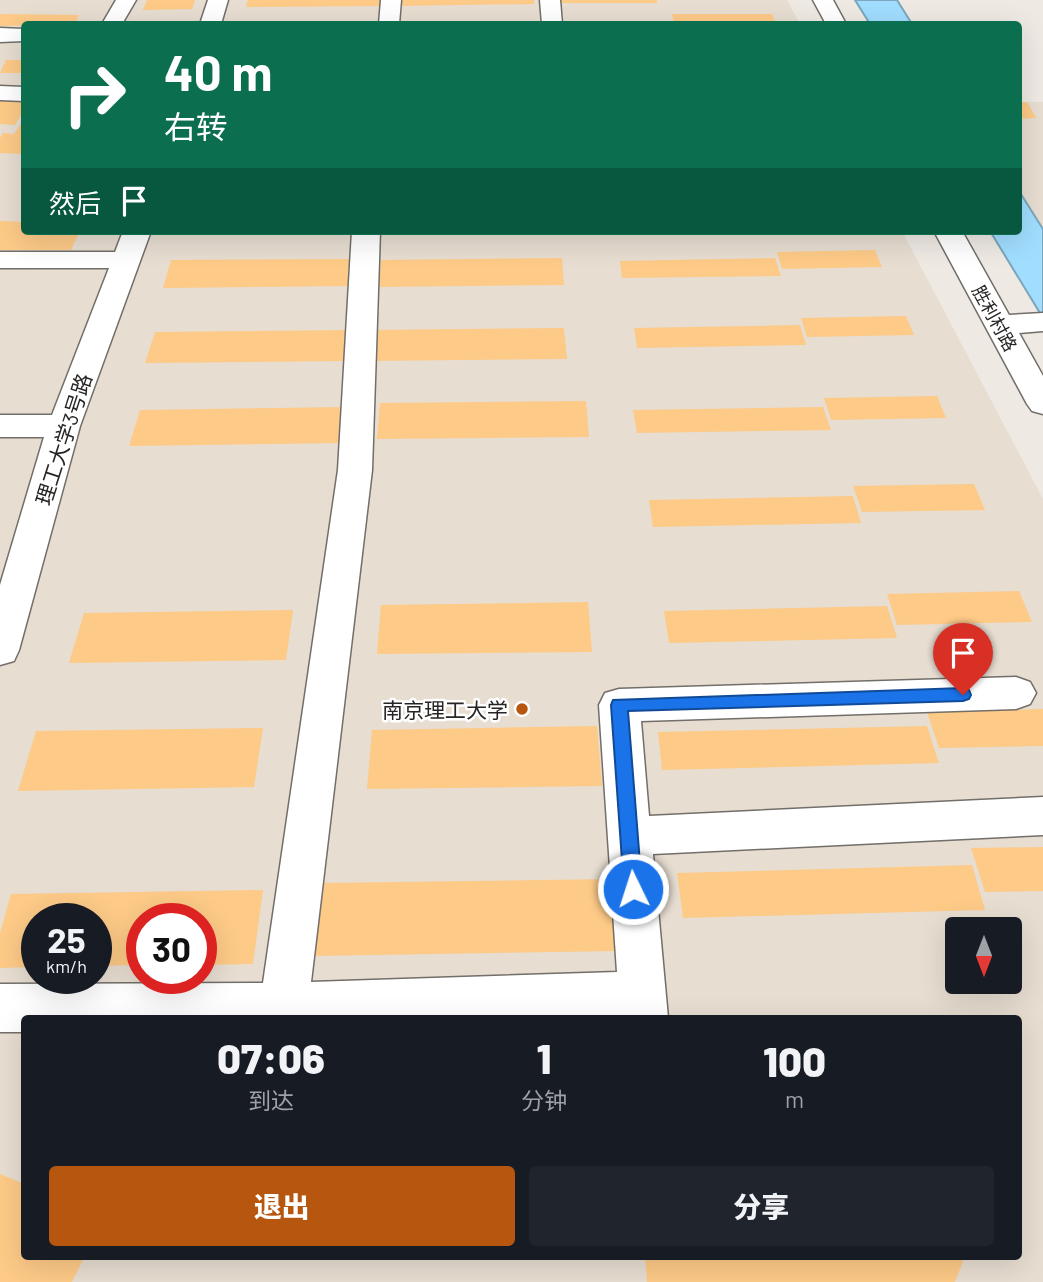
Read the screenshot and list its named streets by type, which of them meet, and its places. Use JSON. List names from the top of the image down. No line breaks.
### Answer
{"streets":{"street":["胜利村路","理工大学3号路"]},"places":["南京理工大学"],"north":"bottom","page":{"turn":["40 m","右转"],"then":"然后","speed":"25 km/h","limit":"30","eta":["07:06","到达","1","分钟","100","m"],"buttons":["退出","分享"]}}
